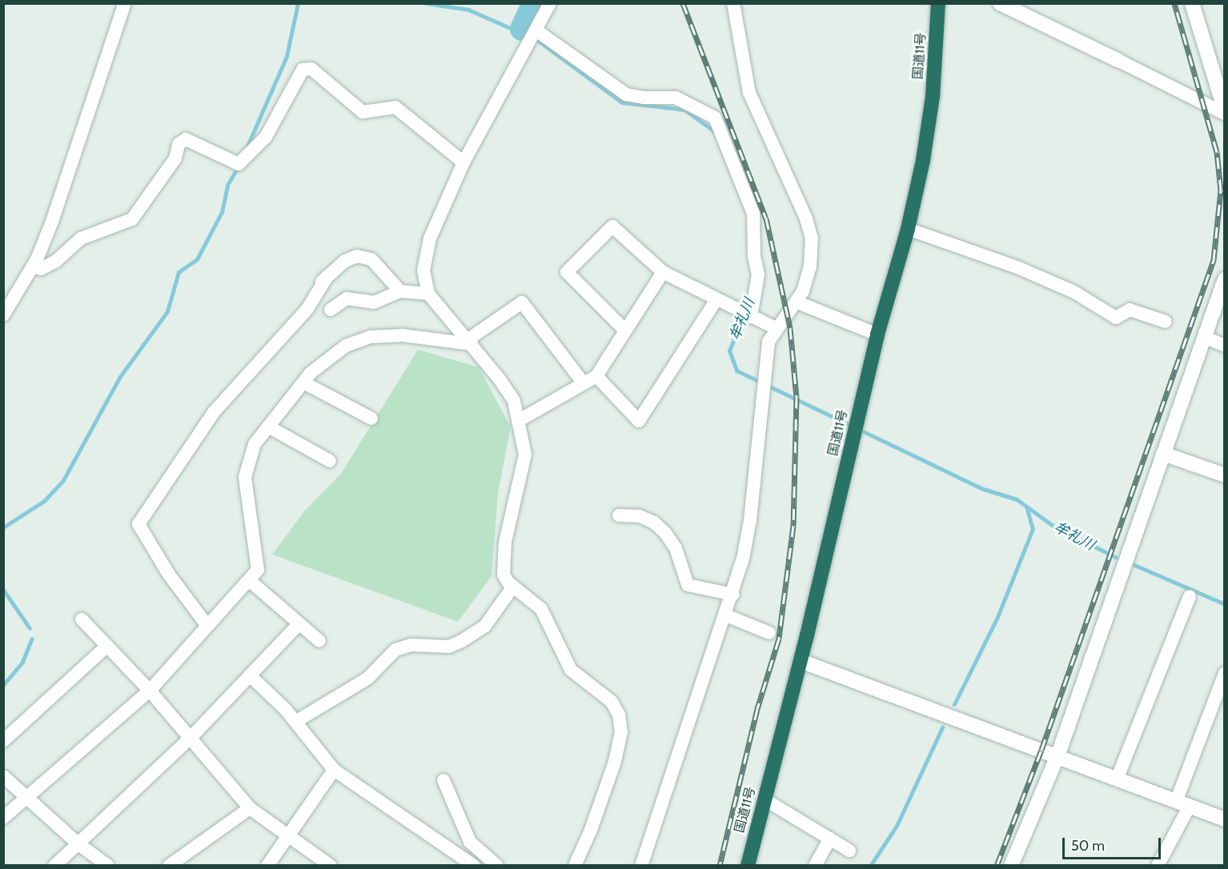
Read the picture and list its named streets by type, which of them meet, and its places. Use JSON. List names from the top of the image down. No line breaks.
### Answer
{"streets":{"highway":["国道11号"]},"water":["牟礼川"],"scale_bar":"50 m"}
